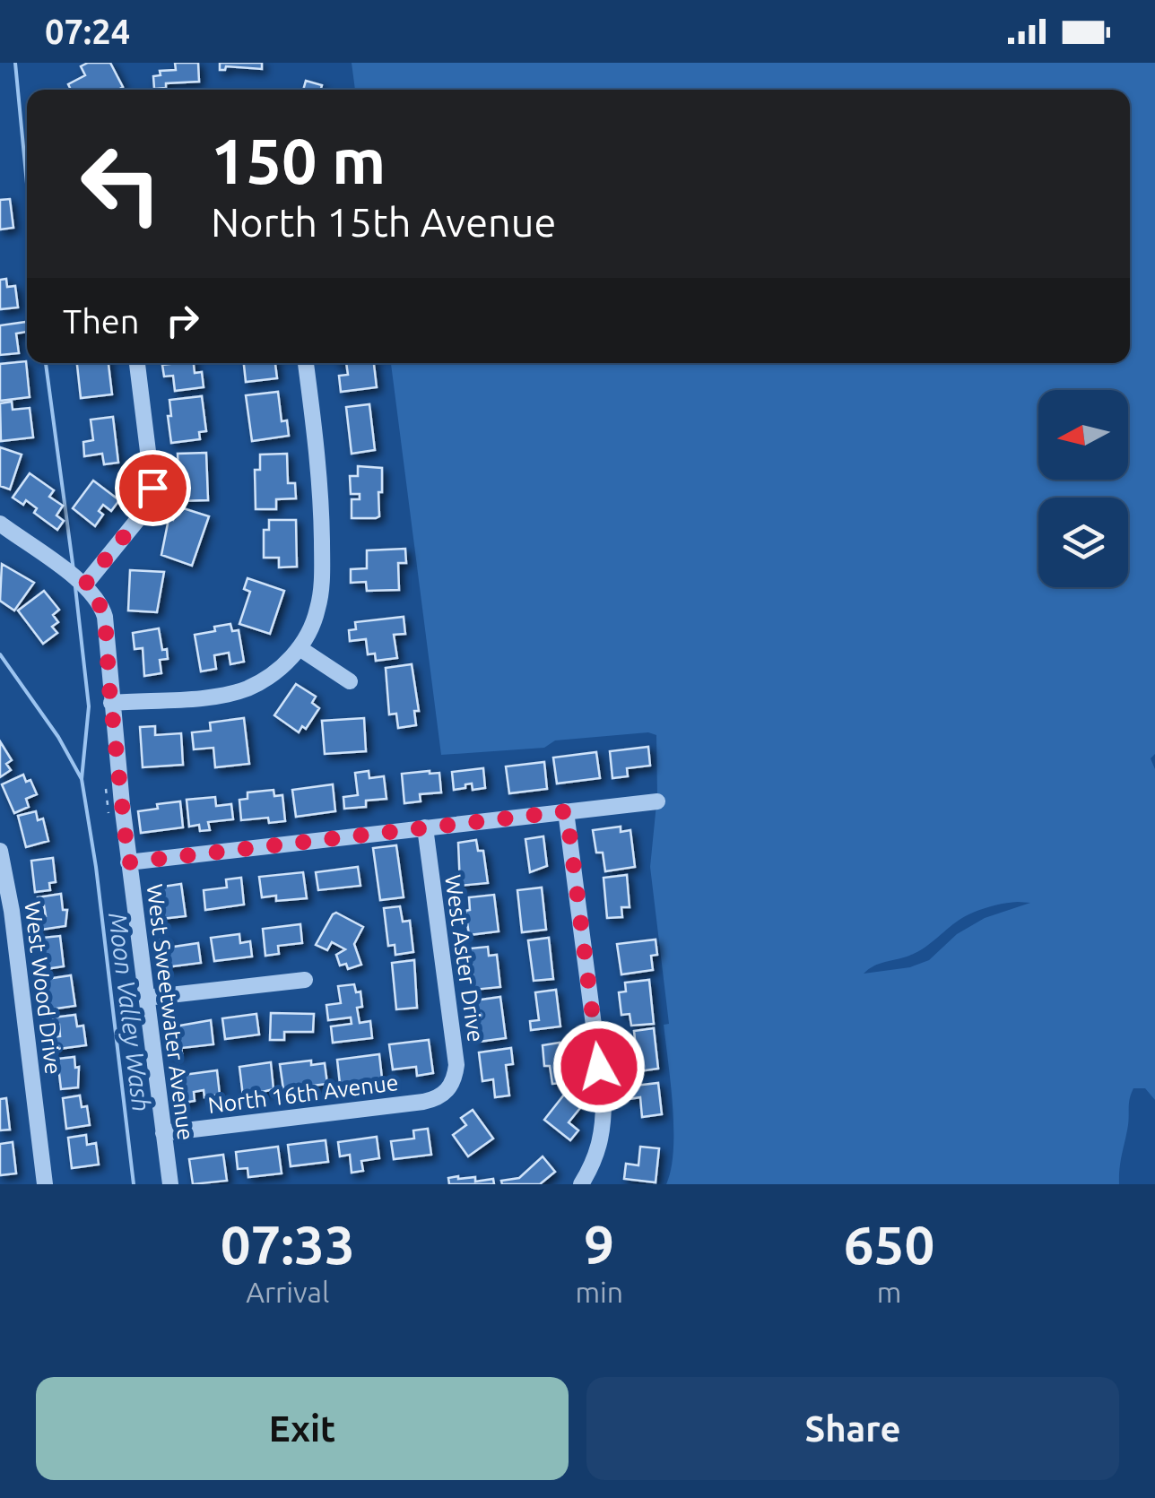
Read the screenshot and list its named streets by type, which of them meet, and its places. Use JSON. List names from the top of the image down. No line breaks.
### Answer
{"streets":{"street":["West Aster Drive","West Wood Drive","West Sweetwater Avenue","North 16th Avenue"]},"crossings":[["West Aster Drive","North 16th Avenue"],["West Sweetwater Avenue","North 16th Avenue"]],"water":["Moon Valley Wash"],"north":"left","page":{"status":"07:24","turn":["150 m","North 15th Avenue"],"then":"Then","eta":["07:33","Arrival","9","min","650","m"],"buttons":["Exit","Share"]}}
